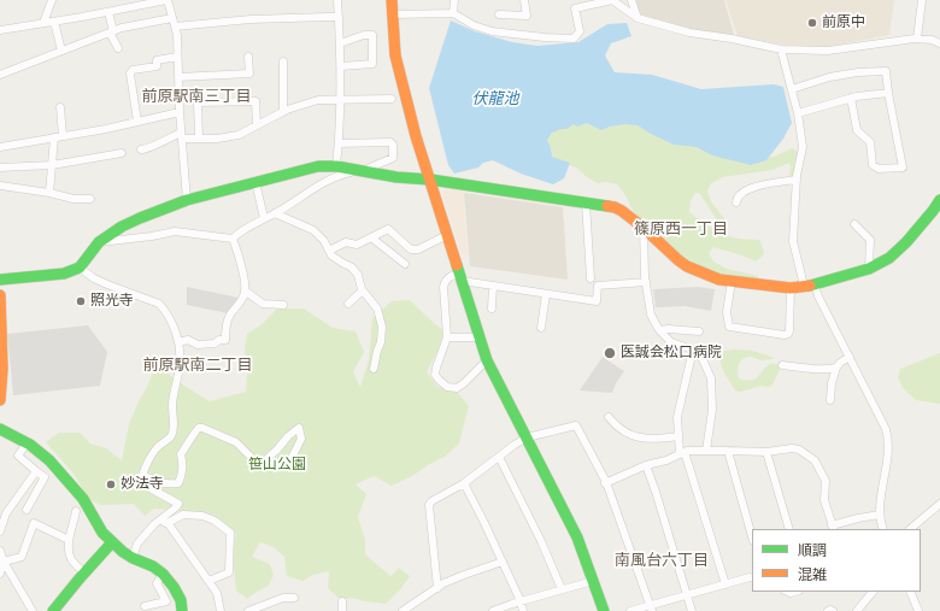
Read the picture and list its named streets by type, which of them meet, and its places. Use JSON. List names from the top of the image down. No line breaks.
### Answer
{"districts":["前原駅南三丁目","篠原西一丁目","前原駅南二丁目","南風台六丁目"],"water":["伏龍池"],"parks":["笹山公園"],"places":["前原中","照光寺","医誠会松口病院","妙法寺"],"legend":["順調","混雑"]}
